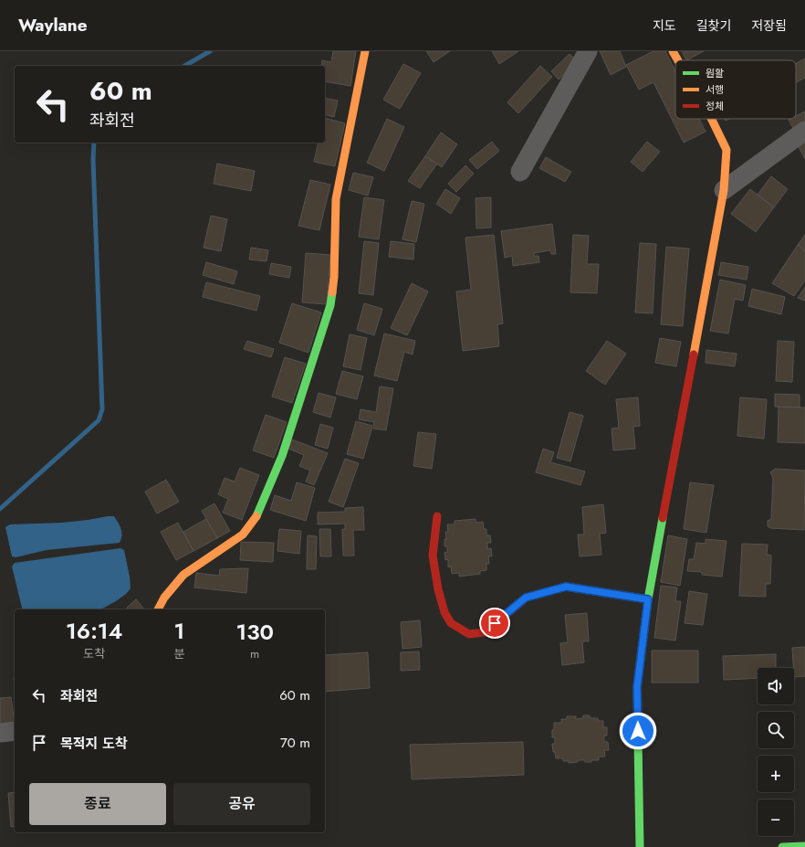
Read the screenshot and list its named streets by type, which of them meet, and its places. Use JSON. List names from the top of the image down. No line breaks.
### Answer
{"legend":["원활","서행","정체"],"page":{"header":"Waylane","nav":["지도","길찾기","저장됨"],"turn":["60 m","좌회전"],"eta":["16:14","도착","1","분","130","m"],"map_buttons":["+","−"],"list":[{"name":"좌회전","value":"60 m"},{"name":"목적지 도착","value":"70 m"}],"buttons":["종료","공유"]}}
